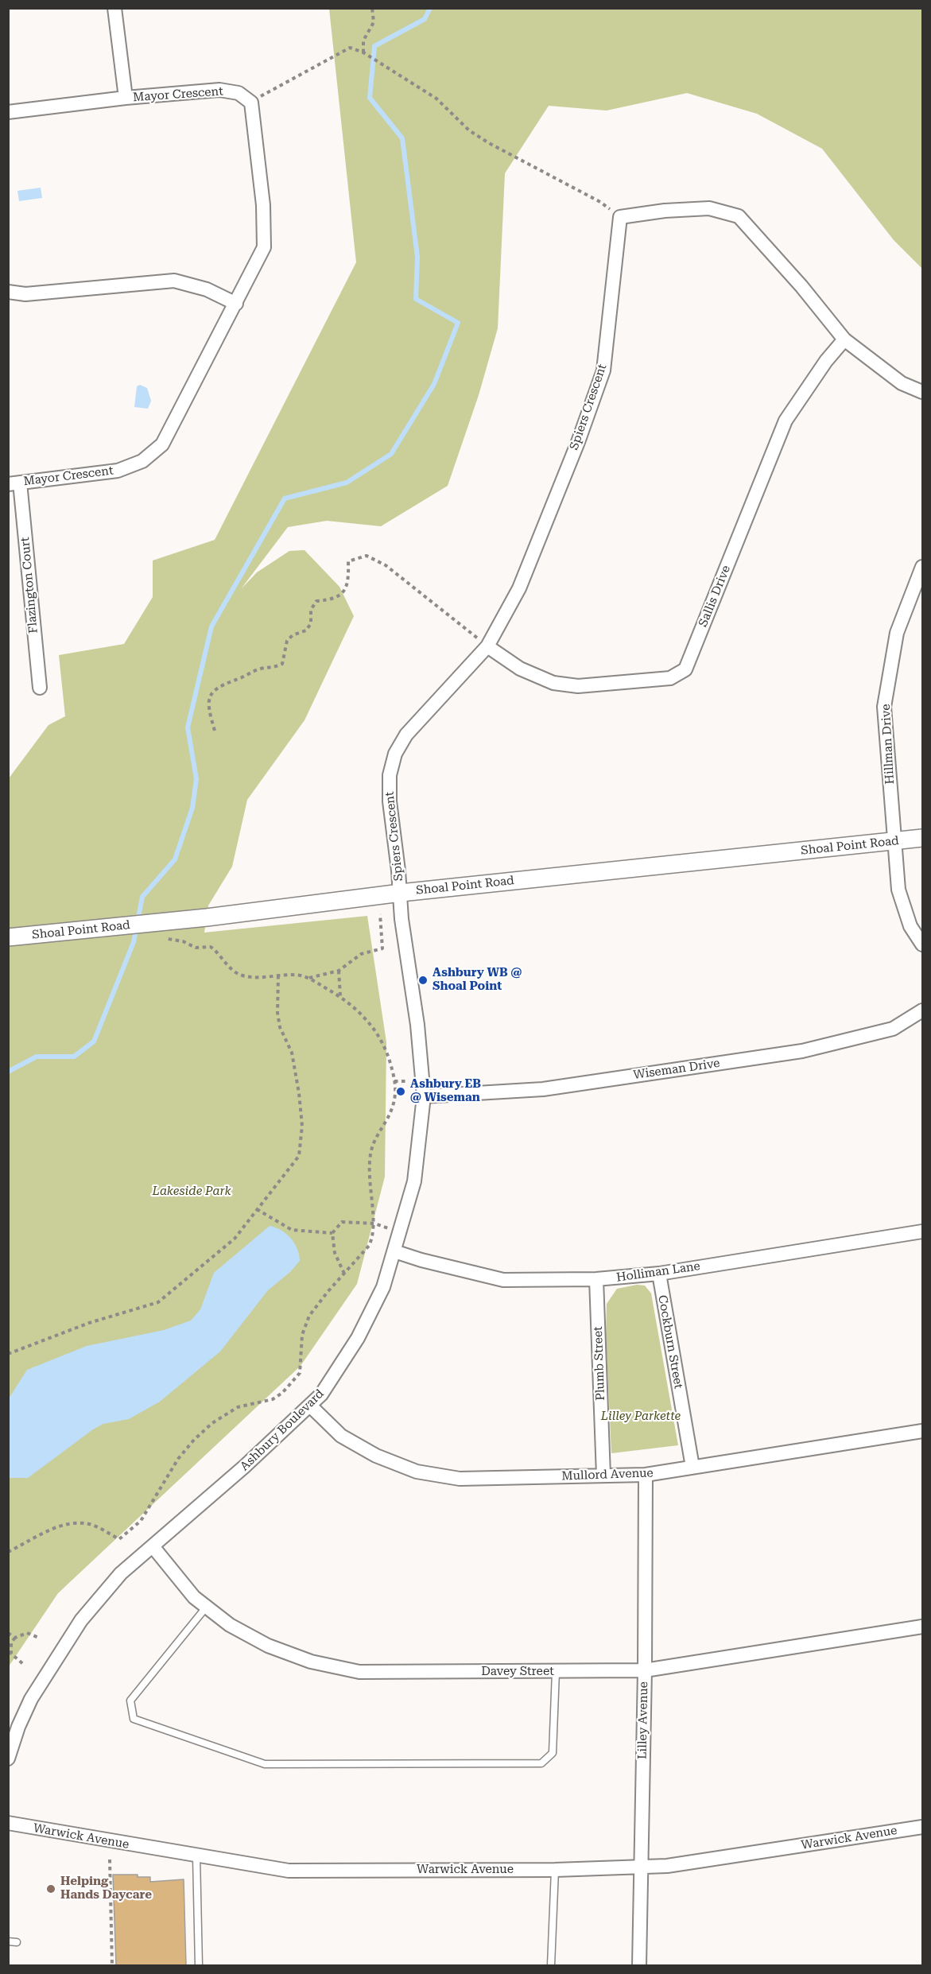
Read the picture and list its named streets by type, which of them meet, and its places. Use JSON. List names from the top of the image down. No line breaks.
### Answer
{"streets":{"street":["Mayor Crescent","Spiers Crescent","Flazington Court","Sallis Drive","Hillman Drive","Shoal Point Road","Wiseman Drive","Holliman Lane","Cockburn Street","Plumb Street","Ashbury Boulevard","Mullord Avenue","Davey Street","Lilley Avenue","Warwick Avenue"]},"crossings":[["Mayor Crescent","Flazington Court"],["Spiers Crescent","Sallis Drive"],["Spiers Crescent","Shoal Point Road"],["Spiers Crescent","Ashbury Boulevard"],["Hillman Drive","Shoal Point Road"],["Shoal Point Road","Ashbury Boulevard"],["Wiseman Drive","Ashbury Boulevard"],["Holliman Lane","Cockburn Street"],["Holliman Lane","Plumb Street"],["Holliman Lane","Ashbury Boulevard"],["Cockburn Street","Mullord Avenue"],["Plumb Street","Mullord Avenue"],["Ashbury Boulevard","Mullord Avenue"],["Ashbury Boulevard","Davey Street"],["Mullord Avenue","Lilley Avenue"],["Davey Street","Lilley Avenue"],["Lilley Avenue","Warwick Avenue"]],"parks":["Lakeside Park","Lilley Parkette"],"places":["Ashbury WB @ Shoal Point","Ashbury EB @ Wiseman","Helping Hands Daycare"]}
